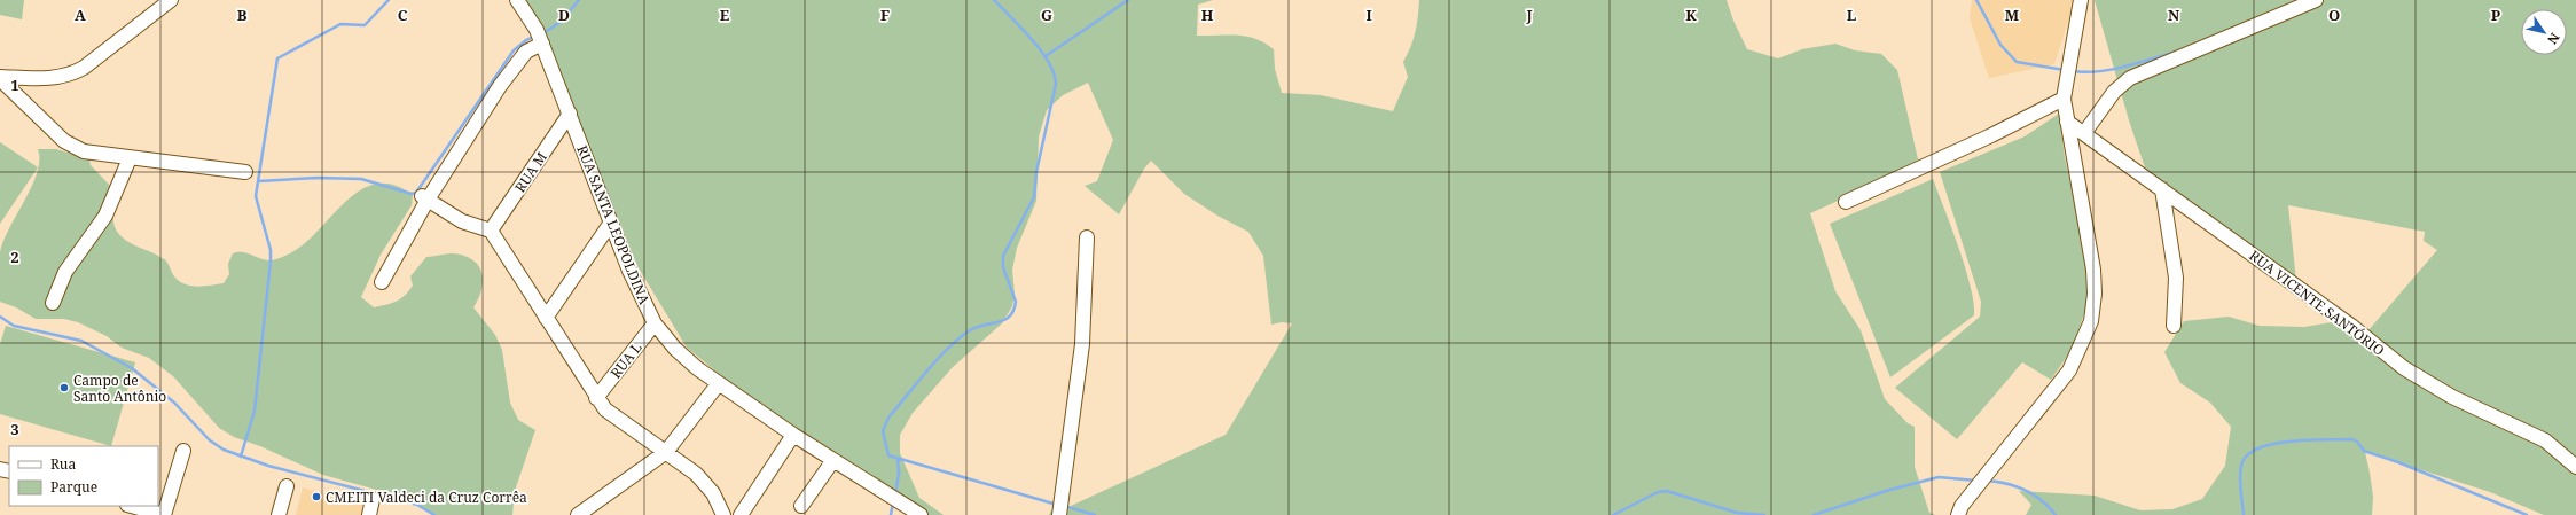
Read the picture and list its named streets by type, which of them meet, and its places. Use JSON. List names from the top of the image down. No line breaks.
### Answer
{"streets":{"street":["RUA M","RUA SANTA LEOPOLDINA","RUA VICENTE SANTÓRIO","RUA L"]},"crossings":[["RUA M","RUA SANTA LEOPOLDINA"],["RUA SANTA LEOPOLDINA","RUA L"]],"places":["Campo de Santo Antônio","CMEITI Valdeci da Cruz Corrêa"],"legend":["Rua","Parque"],"north":"bottom right","grid":{"columns":["A","B","C","D","E","F","G","H","I","J","K","L","M","N","O","P"],"rows":["1","2","3"]}}
